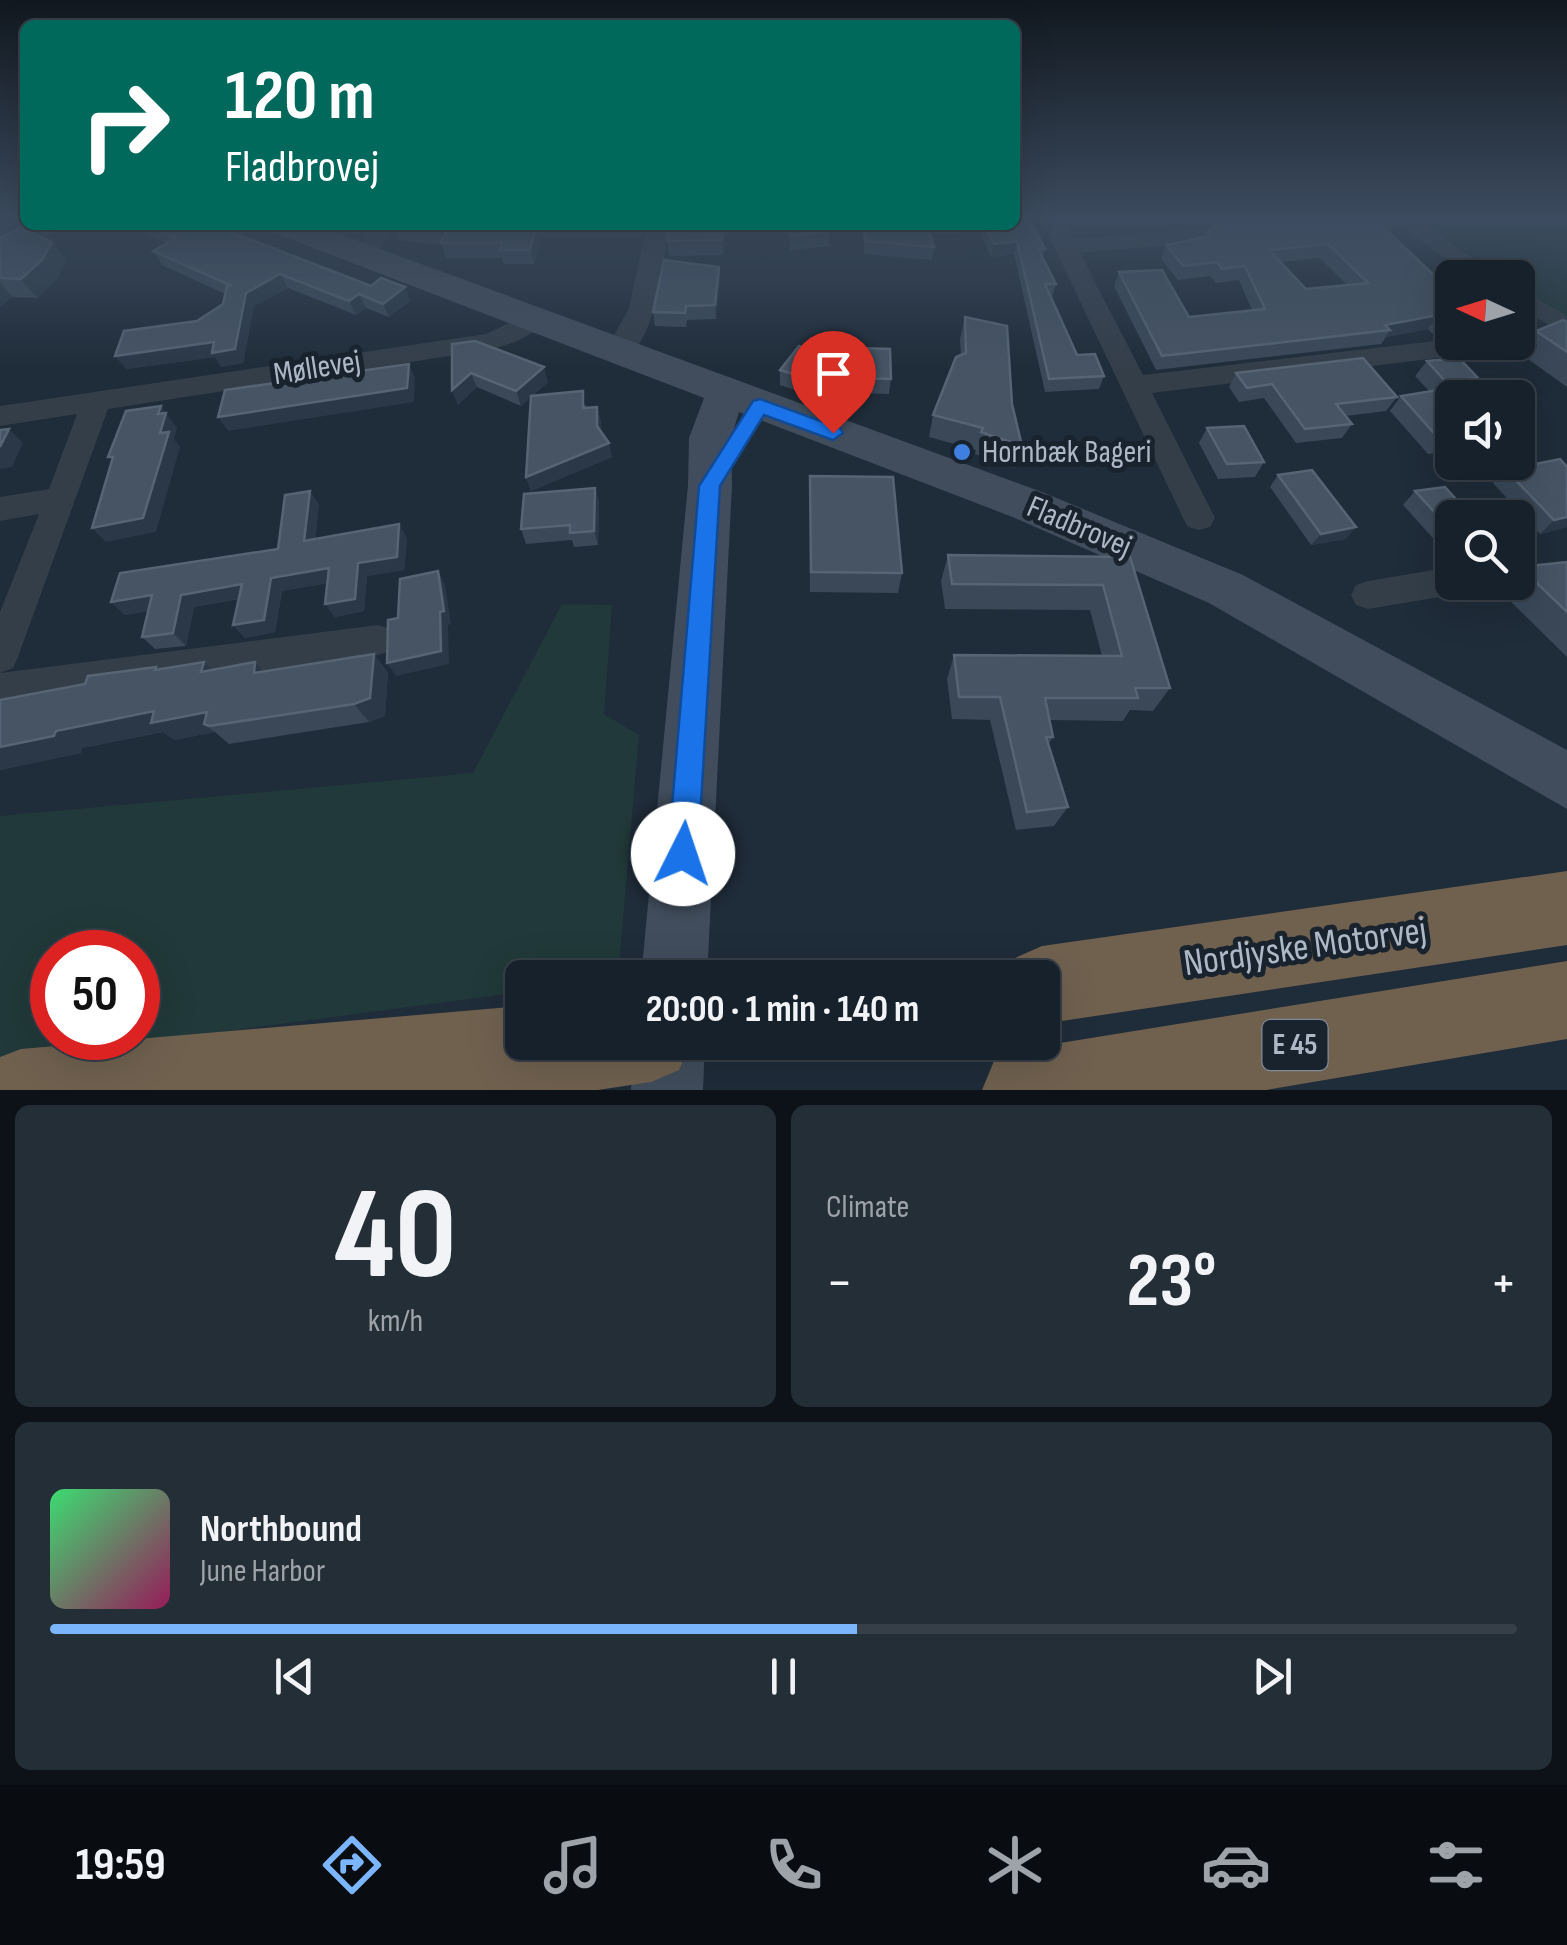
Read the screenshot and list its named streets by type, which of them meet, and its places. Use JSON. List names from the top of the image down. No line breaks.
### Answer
{"streets":{"highway":["Nordjyske Motorvej","E 45"],"main road":["Fladbrovej"],"street":["Møllevej"]},"crossings":[["Møllevej","Fladbrovej"]],"places":["Hornbæk Bageri"],"north":"left","page":{"turn":["120 m","Fladbrovej"],"limit":"50","trip":"20:00 · 1 min · 140 m","tile":[["40","km/h"],"Climate"],"heat":["−","23°","+"],"song":["Northbound","June Harbor"],"tabs":"19:59"}}
